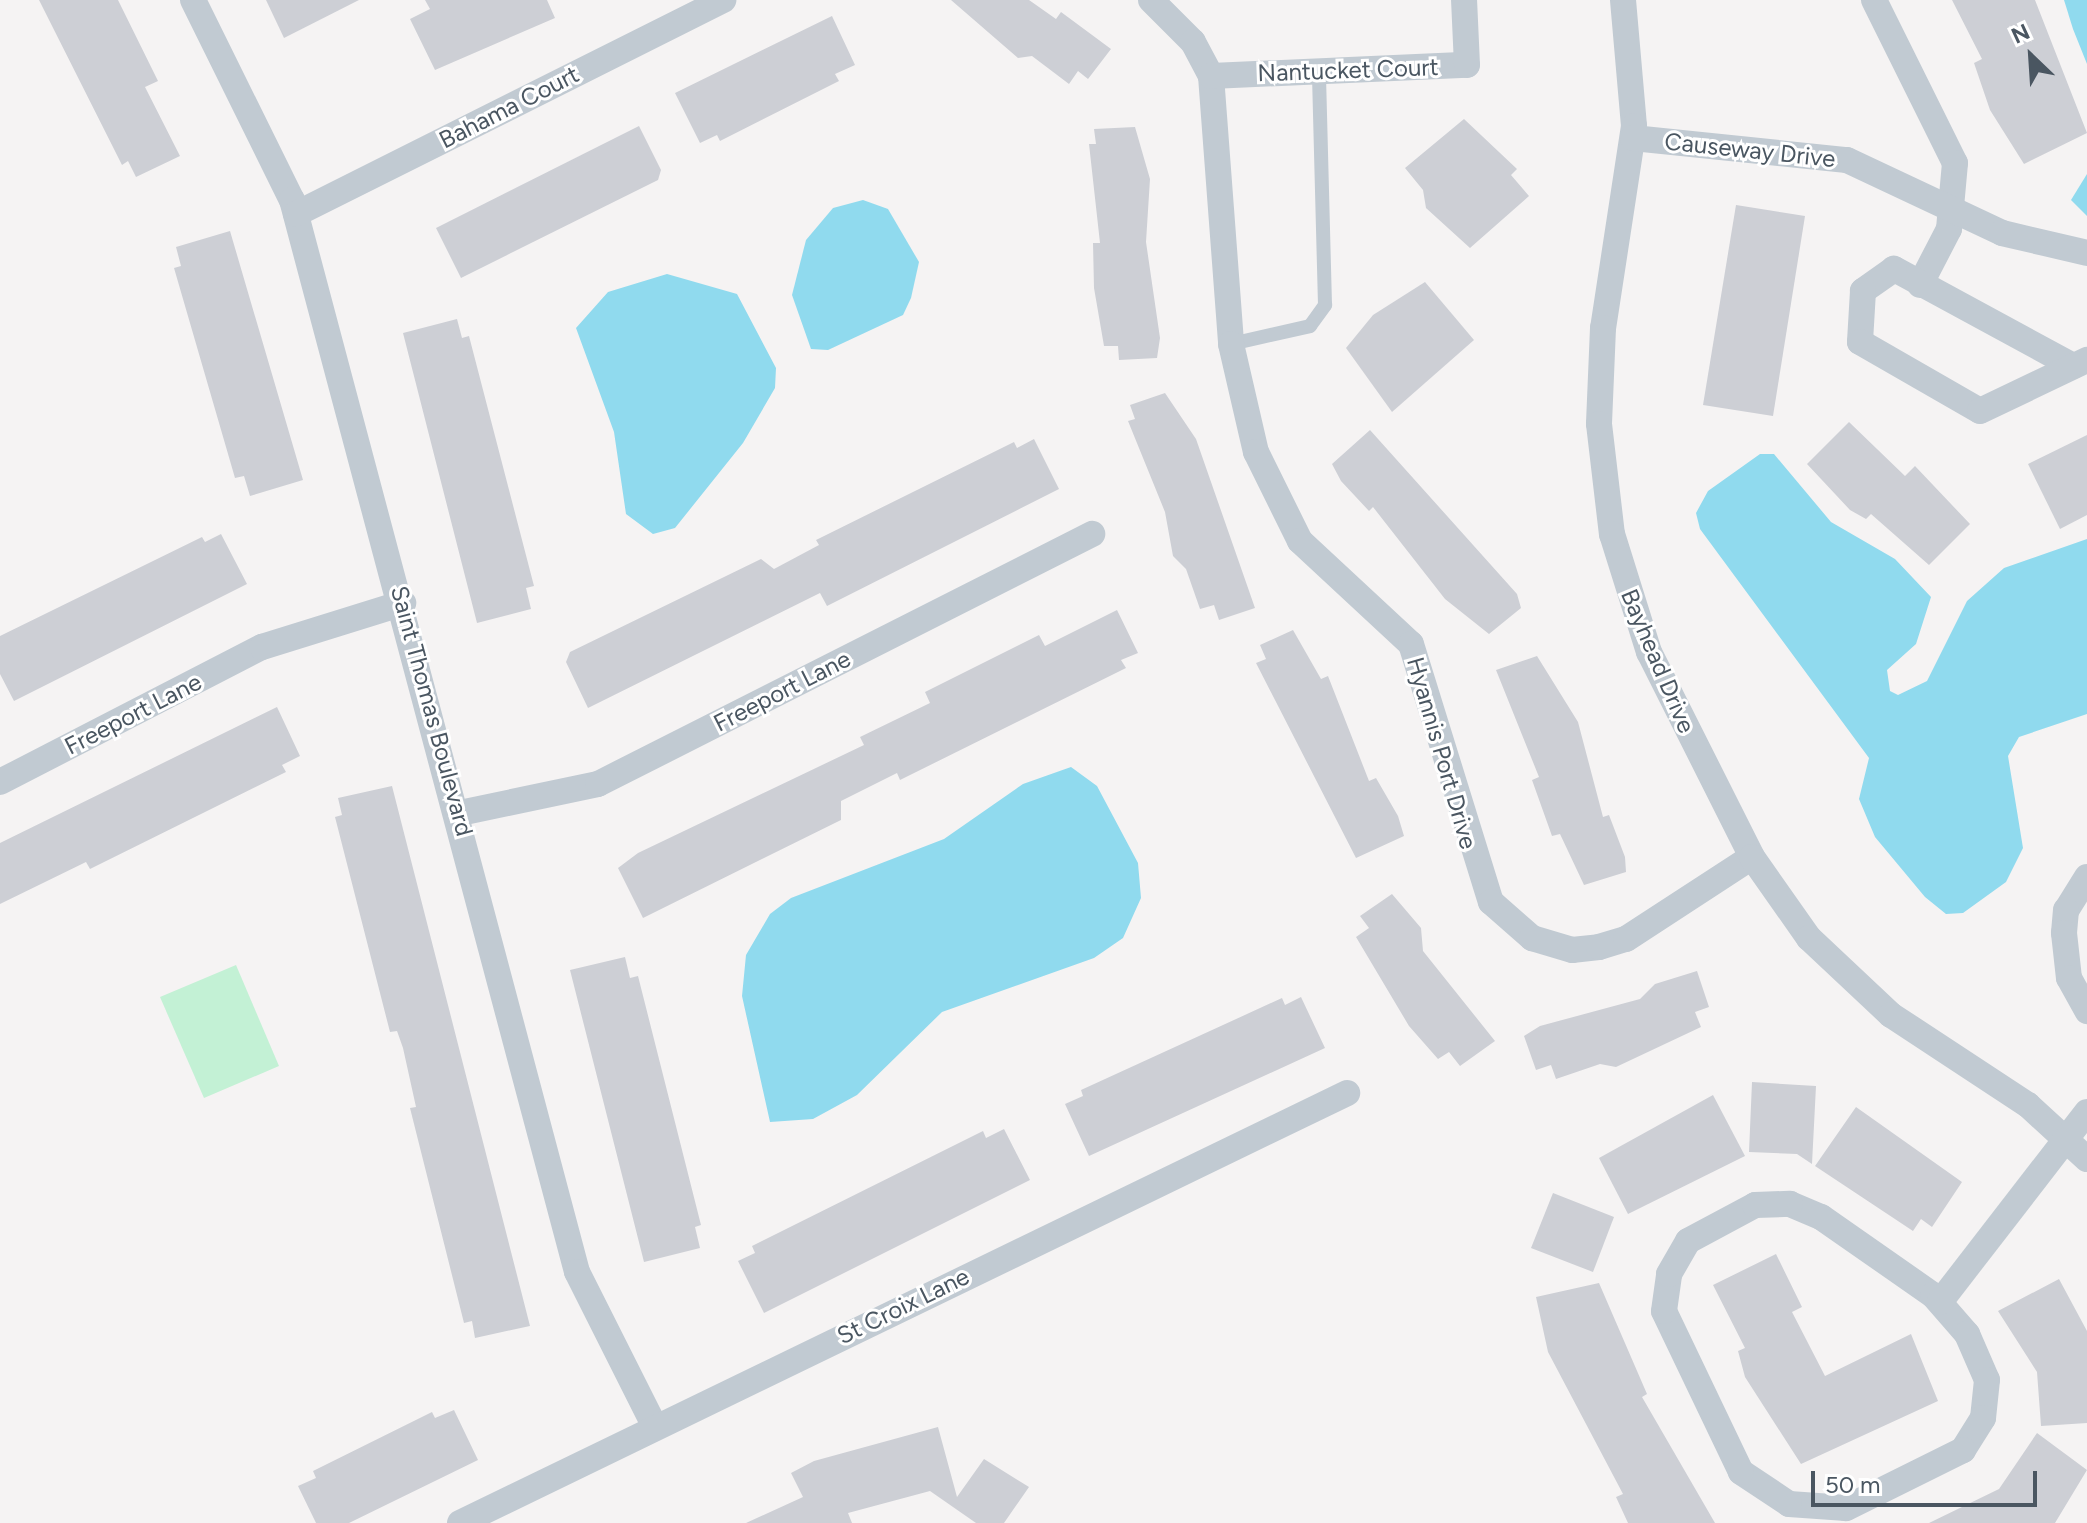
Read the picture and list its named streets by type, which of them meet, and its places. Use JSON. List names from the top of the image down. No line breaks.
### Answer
{"streets":{"street":["Nantucket Court","Bahama Court","Causeway Drive","Bayhead Drive","Freeport Lane","Saint Thomas Boulevard","Hyannis Port Drive","St Croix Lane"]},"crossings":[["Nantucket Court","Hyannis Port Drive"],["Bahama Court","Saint Thomas Boulevard"],["Causeway Drive","Bayhead Drive"],["Bayhead Drive","Hyannis Port Drive"],["Freeport Lane","Saint Thomas Boulevard"],["Saint Thomas Boulevard","St Croix Lane"]],"scale_bar":"50 m","north":"top left"}
